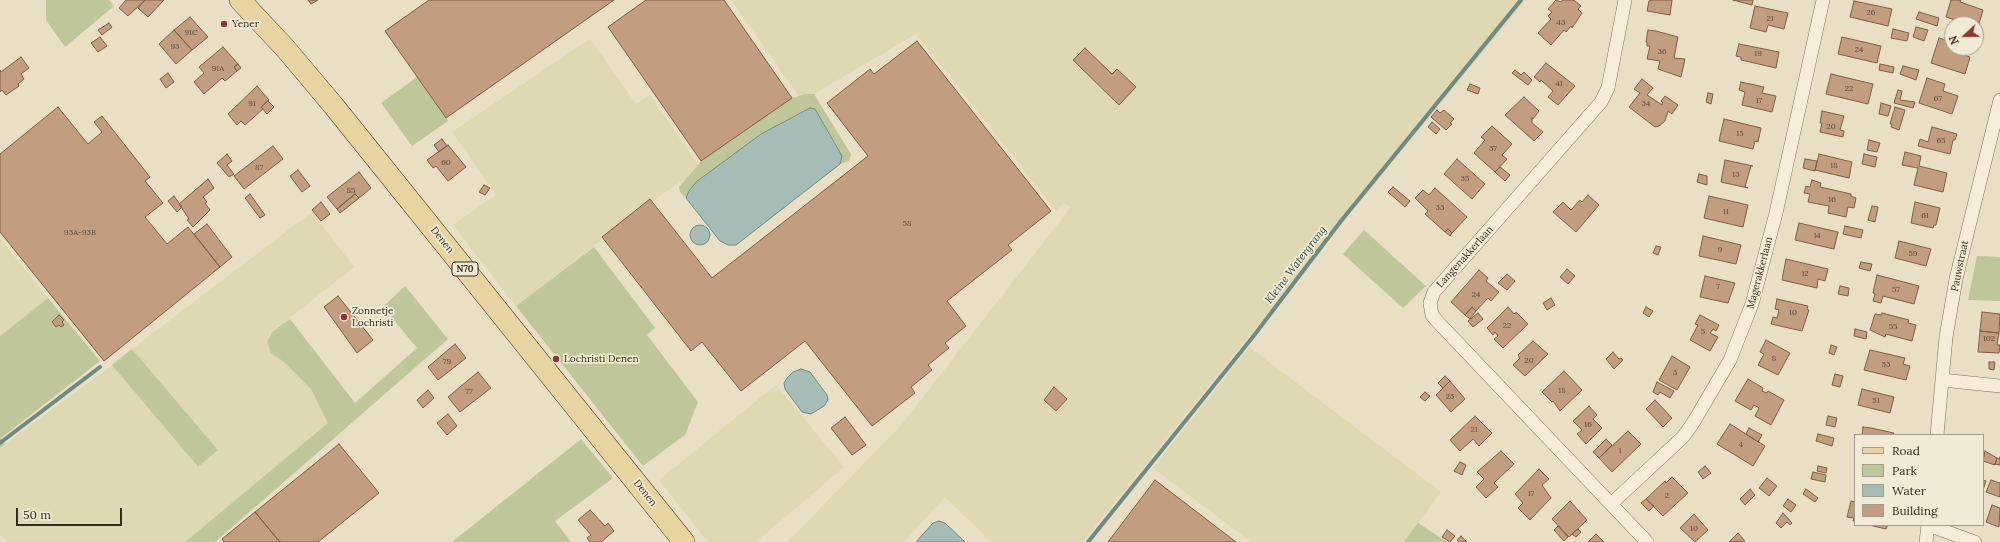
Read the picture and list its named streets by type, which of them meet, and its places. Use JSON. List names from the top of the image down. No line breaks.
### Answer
{"streets":{"main road":["Denen","N70"],"street":["Langenakkerlaan","Pauwstraat","Magerakkerlaan"]},"crossings":[["Langenakkerlaan","Magerakkerlaan"]],"water":["Kleine Watergrang"],"places":["Yener","Zonnetje Lochristi","Lochristi Denen"],"house_numbers":["26","21","43","91C","93","24","36","19","91A","41","22","67","17","91","34","20","15","65","37","60","18","87","13","35","85","16","33","11","61","58","93A-93B","14","9","59","12","7","57","24","10","22","55","5","102","8","20","79","53","3","18","77","23","51","16","21","4","1","17","2","10"],"legend":["Road","Park","Water","Building"],"scale_bar":"50 m","north":"left"}
